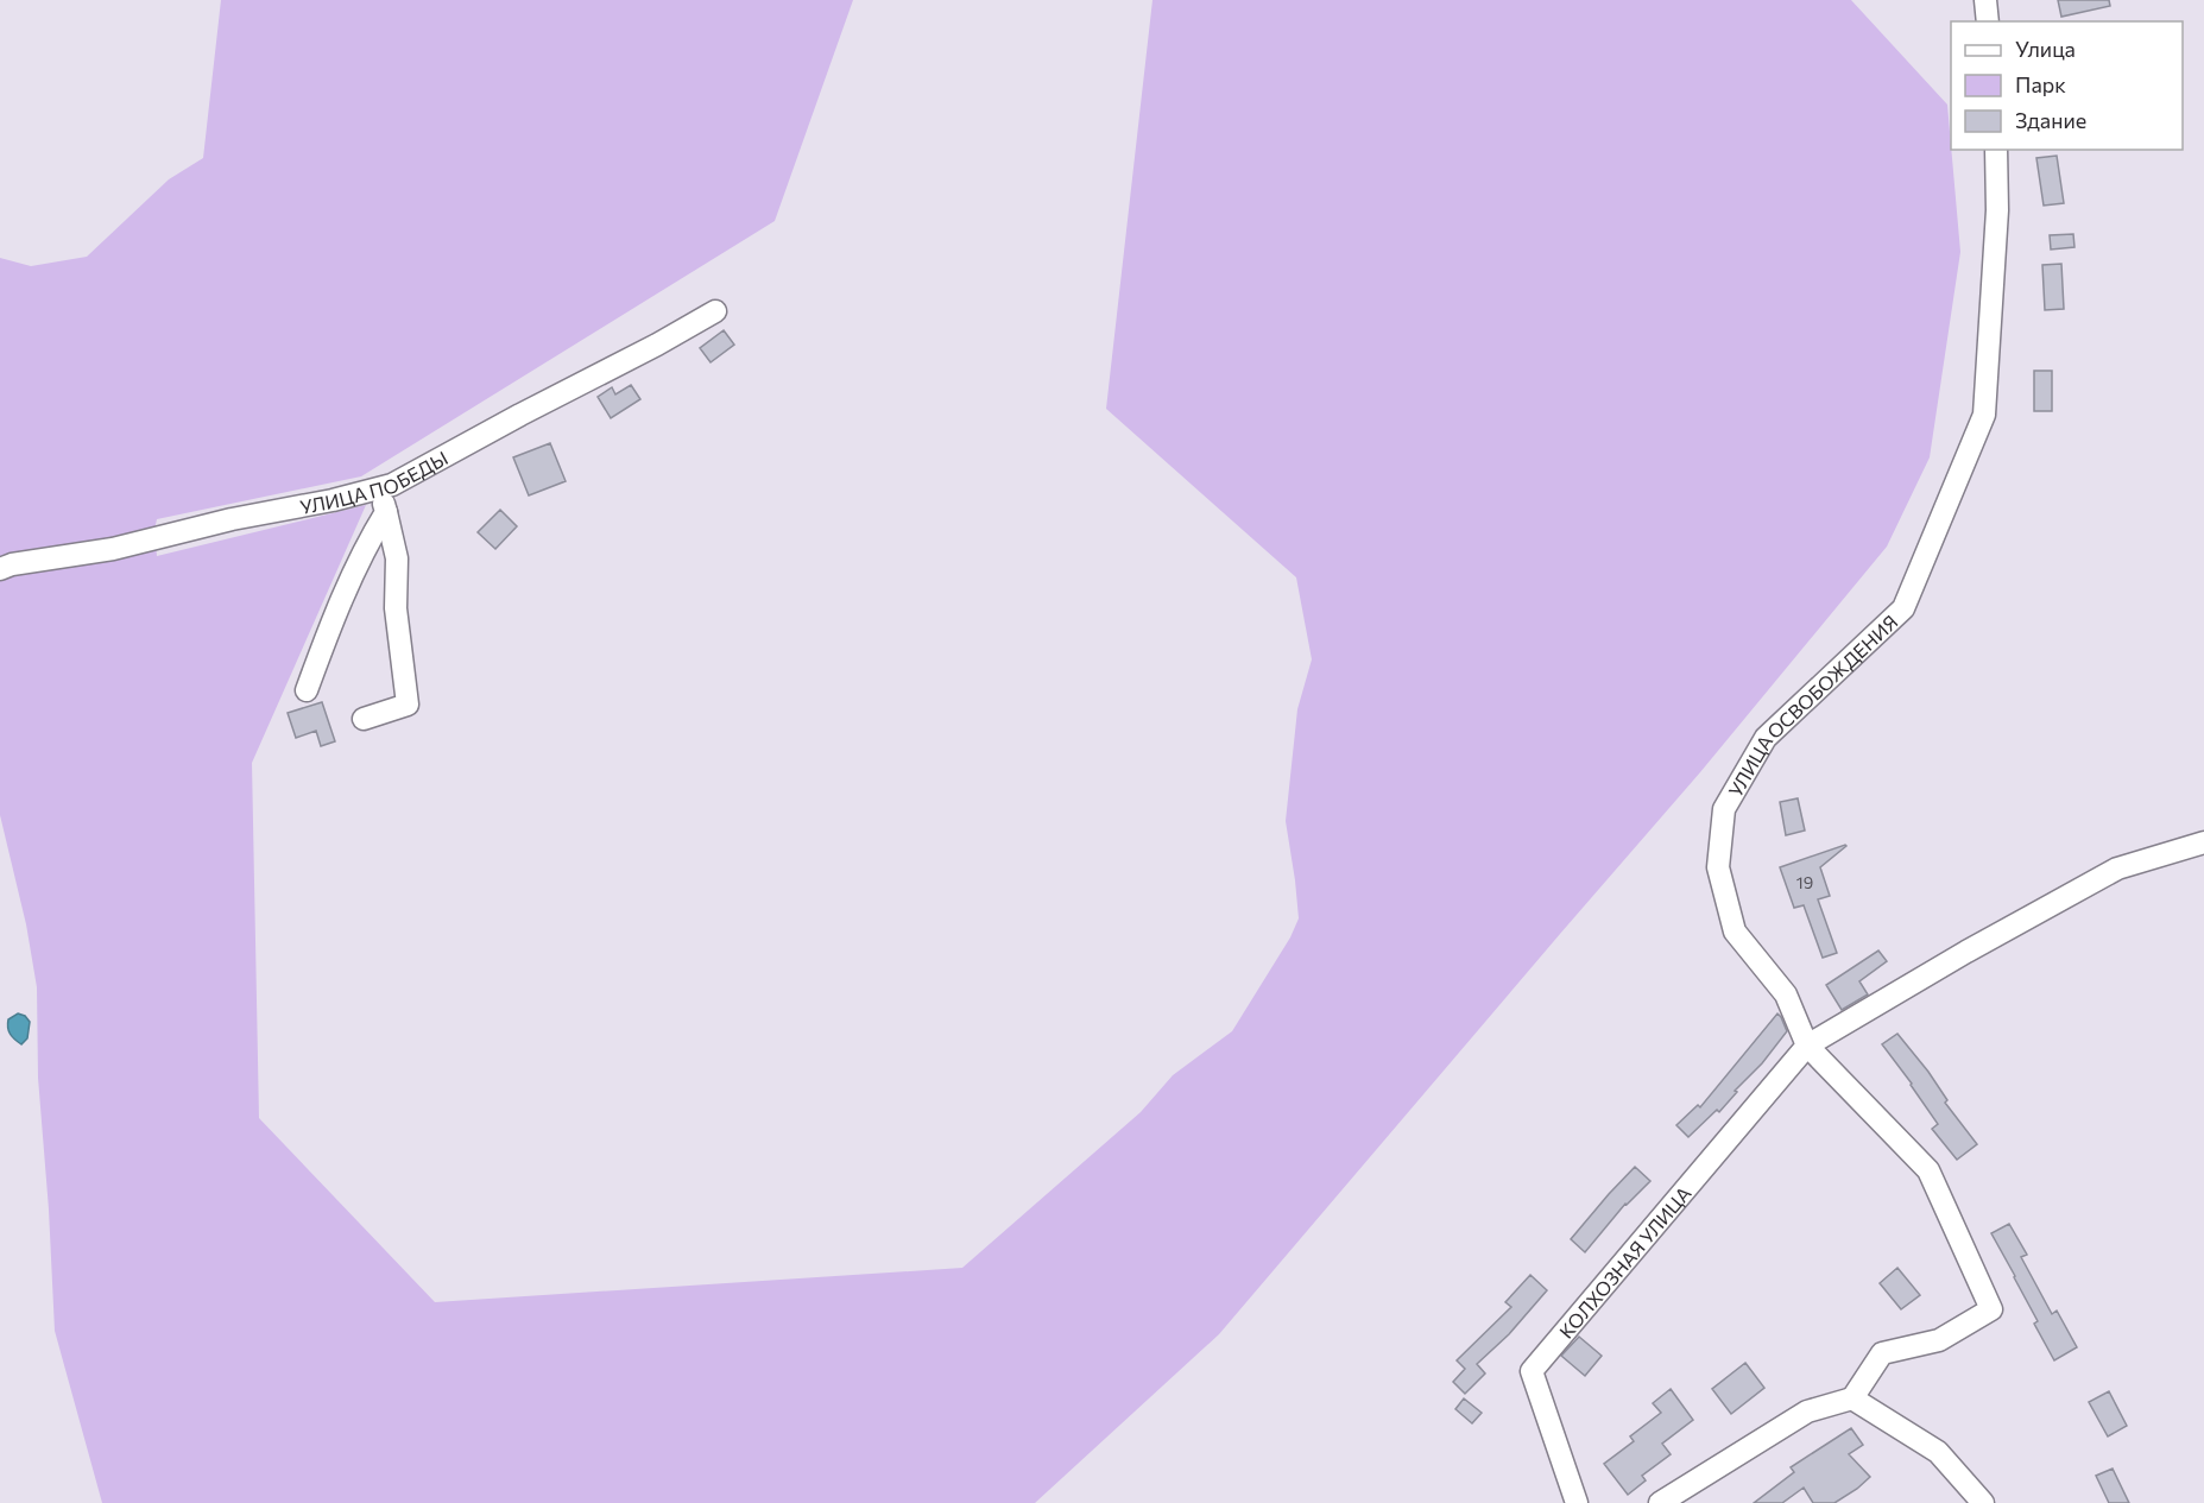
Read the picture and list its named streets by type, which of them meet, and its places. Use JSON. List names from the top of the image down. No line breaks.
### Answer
{"streets":{"street":["УЛИЦА ПОБЕДЫ","УЛИЦА ОСВОБОЖДЕНИЯ","КОЛХОЗНАЯ УЛИЦА"]},"crossings":[["УЛИЦА ОСВОБОЖДЕНИЯ","КОЛХОЗНАЯ УЛИЦА"]],"house_numbers":["19"],"legend":["Улица","Парк","Здание"]}
